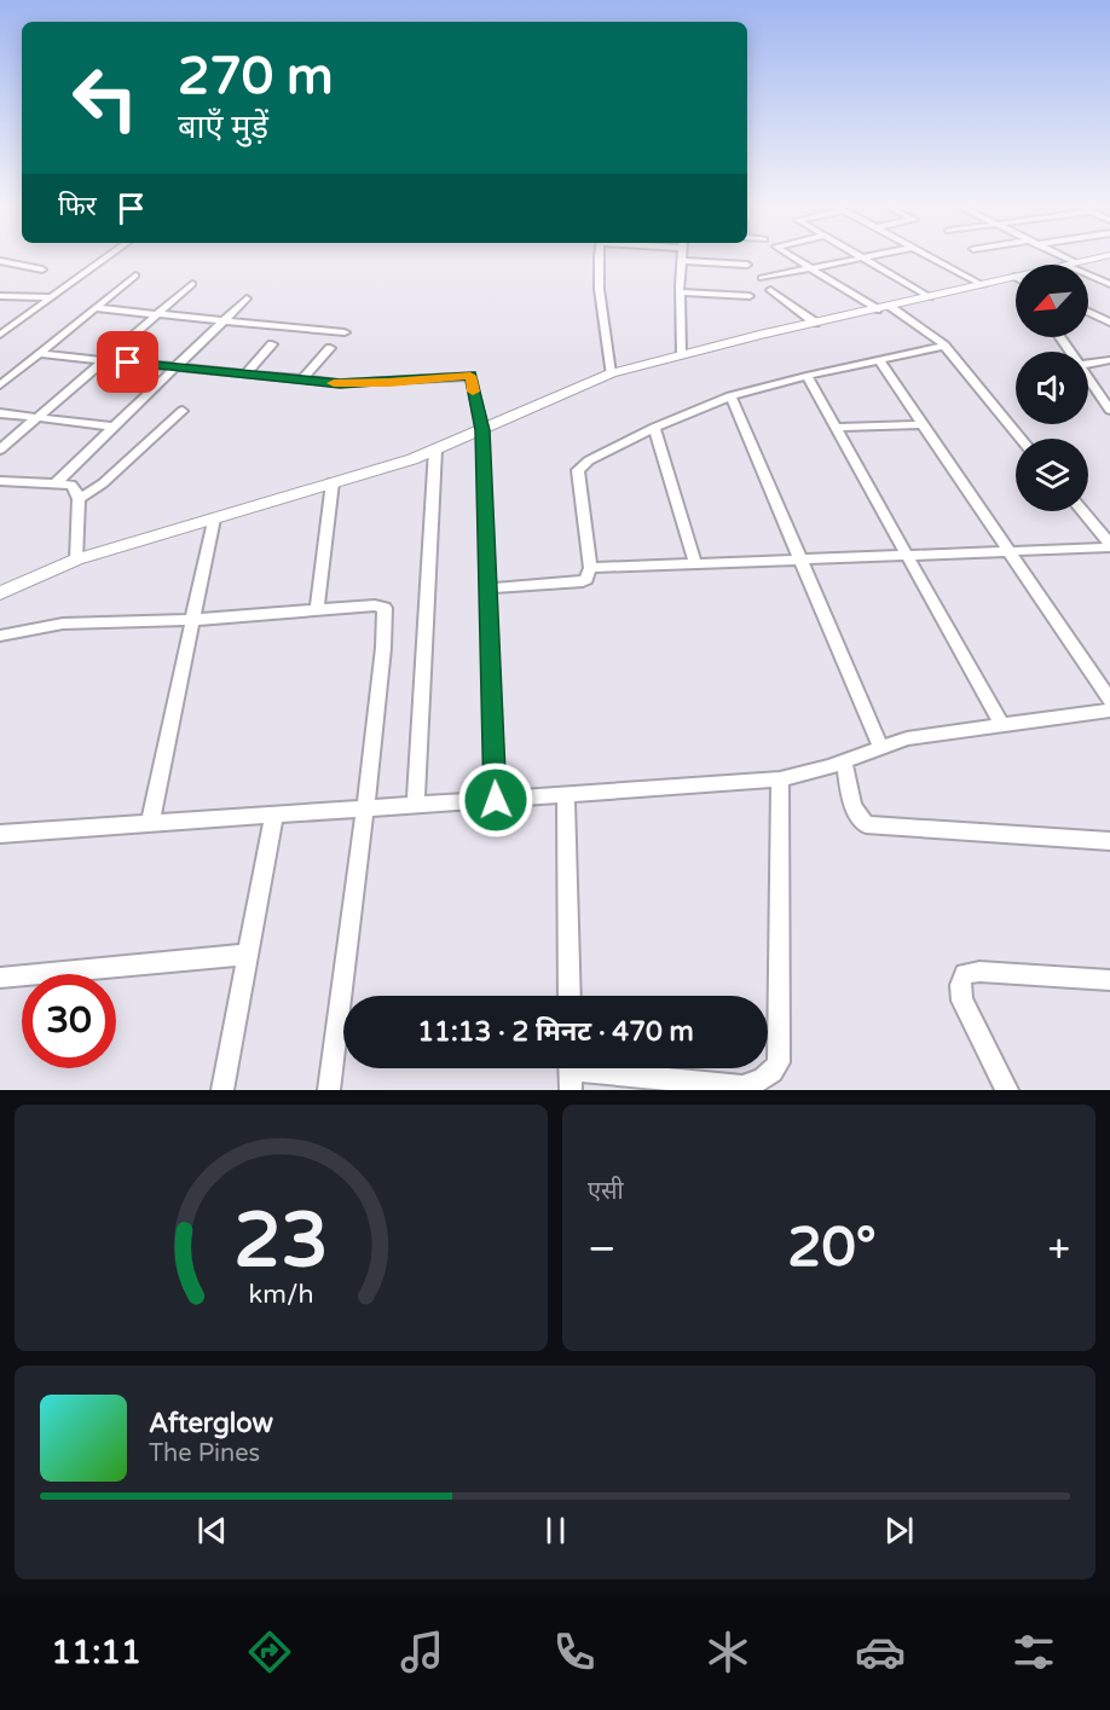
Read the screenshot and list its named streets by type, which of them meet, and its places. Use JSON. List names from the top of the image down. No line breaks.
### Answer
{"north":"bottom left","page":{"turn":["270 m","बाएँ मुड़ें"],"then":"फिर","limit":"30","trip":"11:13 · 2 मिनट · 470 m","tile":"एसी","heat":["−","20°","+"],"song":["Afterglow","The Pines"],"tabs":"11:11","gauge":["23","km/h"]}}
